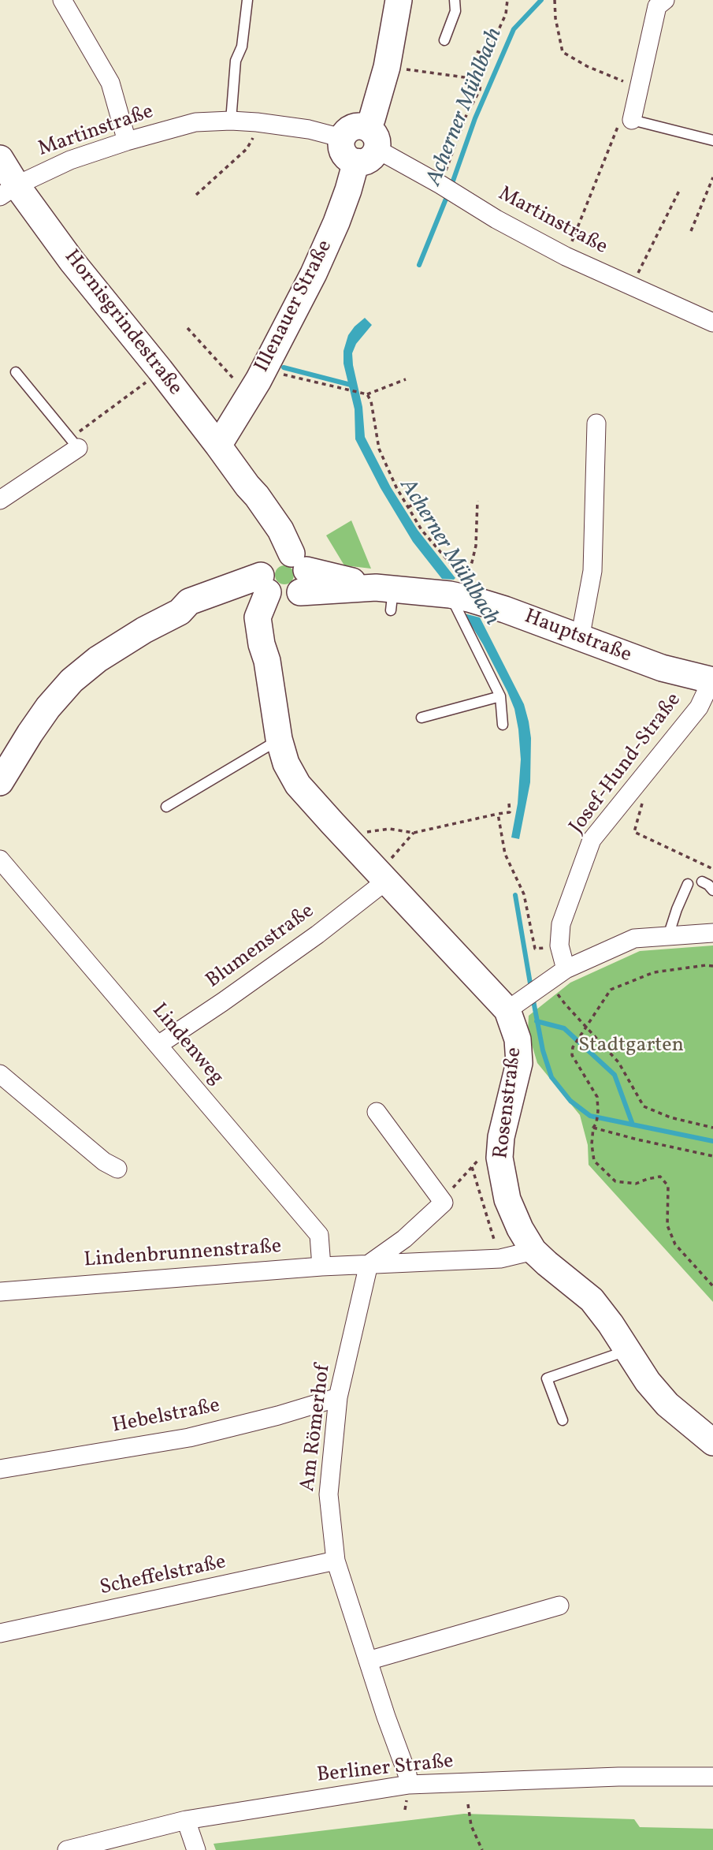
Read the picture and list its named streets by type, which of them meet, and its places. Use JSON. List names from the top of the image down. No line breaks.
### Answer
{"streets":{"street":["Martinstraße","Illenauer Straße","Hornisgrindestraße","Hauptstraße","Josef-Hund-Straße","Blumenstraße","Lindenweg","Rosenstraße","Lindenbrunnenstraße","Hebelstraße","Am Römerhof","Scheffelstraße","Berliner Straße"]},"crossings":[["Martinstraße","Illenauer Straße"],["Martinstraße","Hornisgrindestraße"],["Illenauer Straße","Hornisgrindestraße"],["Hornisgrindestraße","Hauptstraße"],["Hornisgrindestraße","Rosenstraße"],["Hauptstraße","Josef-Hund-Straße"],["Hauptstraße","Rosenstraße"],["Blumenstraße","Lindenweg"],["Blumenstraße","Rosenstraße"],["Lindenweg","Lindenbrunnenstraße"],["Rosenstraße","Lindenbrunnenstraße"],["Lindenbrunnenstraße","Am Römerhof"],["Hebelstraße","Am Römerhof"],["Am Römerhof","Scheffelstraße"],["Am Römerhof","Berliner Straße"]],"water":["Acherner Mühlbach"],"parks":["Stadtgarten"]}
